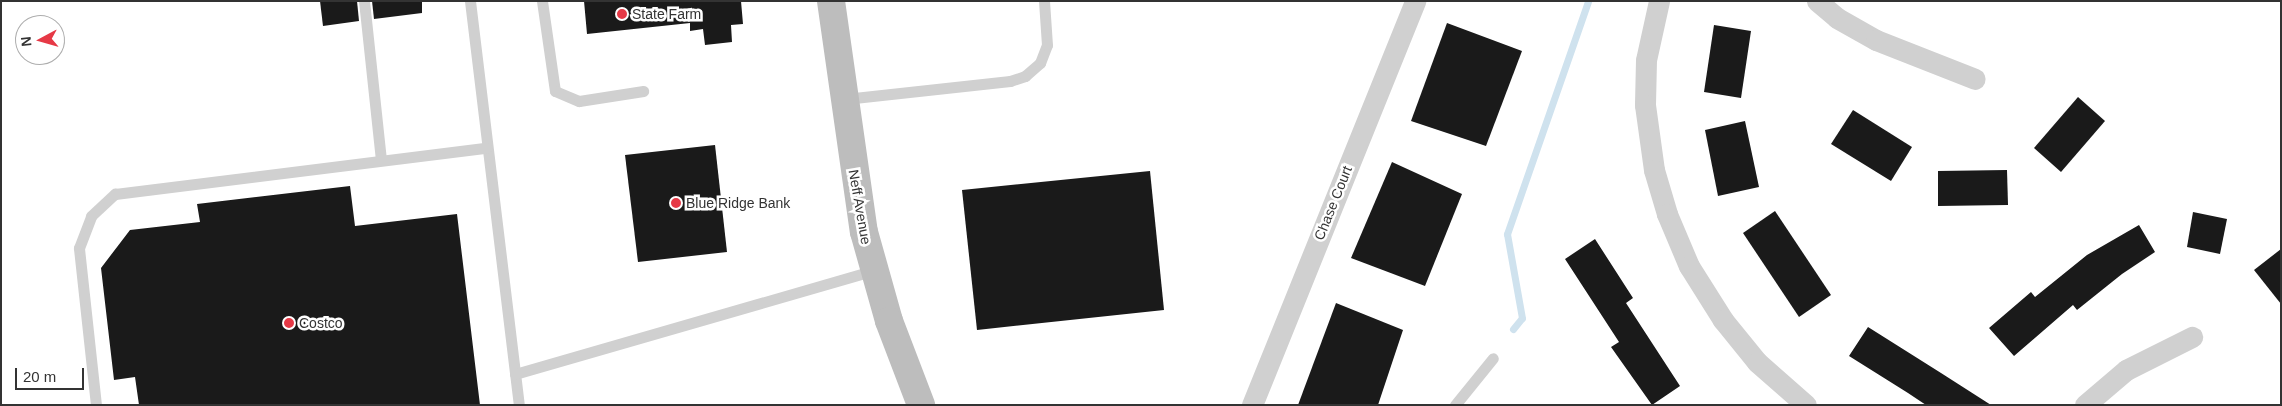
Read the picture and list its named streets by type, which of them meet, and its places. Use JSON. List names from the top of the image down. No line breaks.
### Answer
{"streets":{"main road":["Neff Avenue"],"street":["Chase Court"]},"places":["State Farm","Blue Ridge Bank","Costco"],"scale_bar":"20 m","north":"left"}
